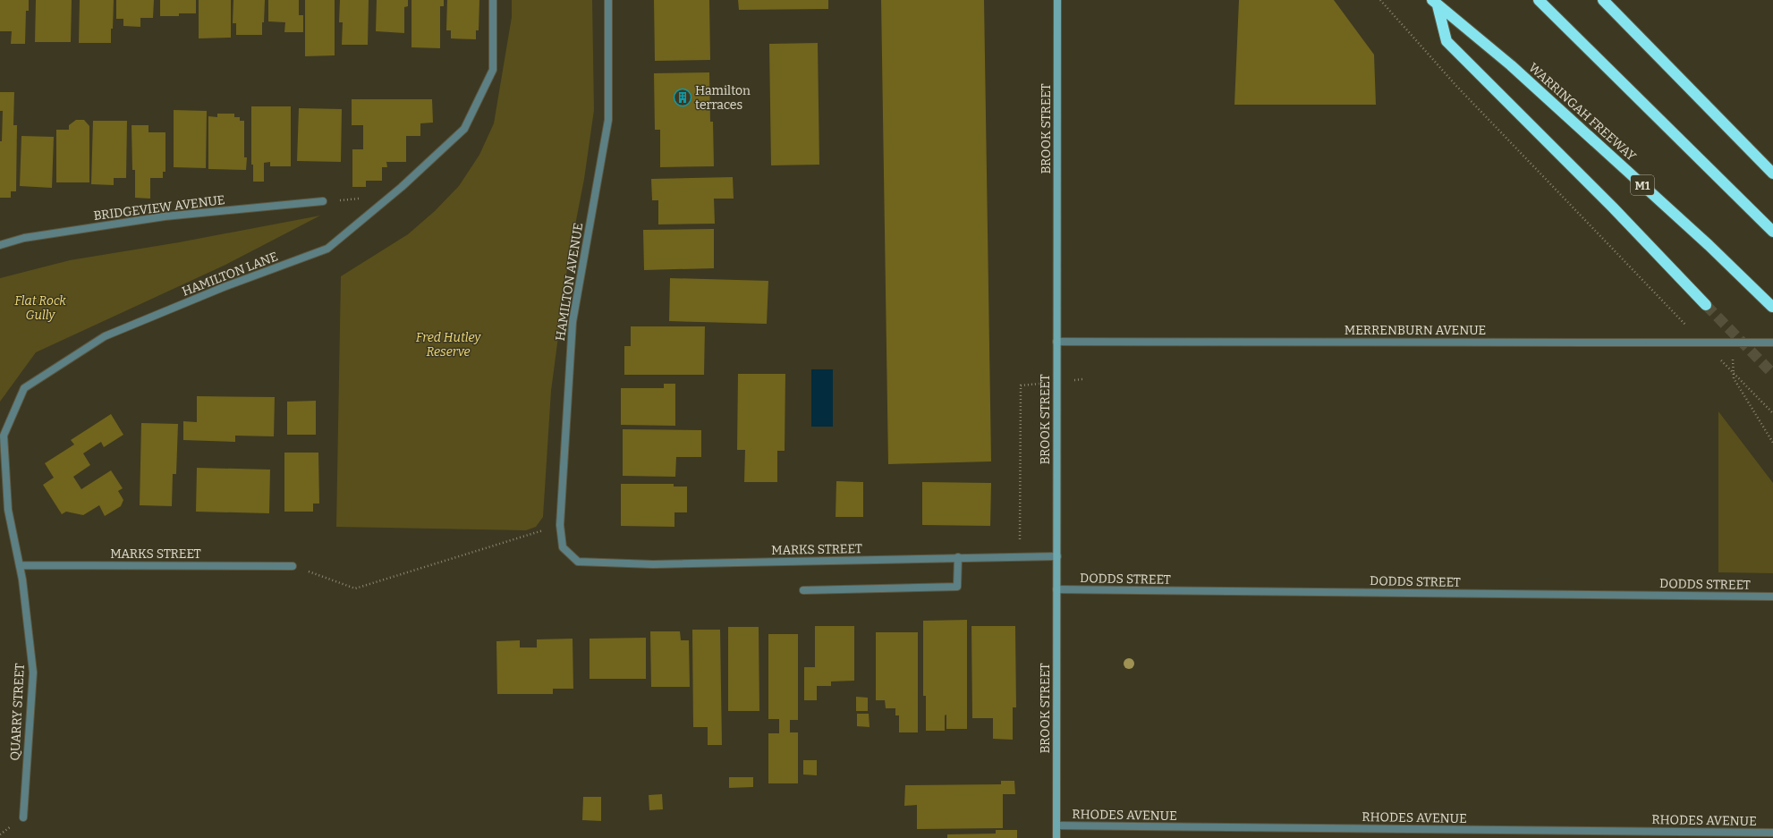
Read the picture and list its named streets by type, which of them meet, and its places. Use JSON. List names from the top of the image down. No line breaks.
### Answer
{"streets":{"highway":["WARRINGAH FREEWAY","M1"],"main road":["BROOK STREET"],"street":["BRIDGEVIEW AVENUE","HAMILTON LANE","HAMILTON AVENUE","MERRENBURN AVENUE","MARKS STREET","DODDS STREET","QUARRY STREET","RHODES AVENUE"]},"crossings":[["BROOK STREET","MERRENBURN AVENUE"],["BROOK STREET","MARKS STREET"],["BROOK STREET","DODDS STREET"],["BROOK STREET","RHODES AVENUE"],["HAMILTON LANE","MARKS STREET"],["HAMILTON LANE","QUARRY STREET"],["HAMILTON AVENUE","MARKS STREET"],["MARKS STREET","QUARRY STREET"]],"parks":["Flat Rock Gully","Fred Hutley Reserve"],"places":{"building":["Hamilton terraces"]}}
